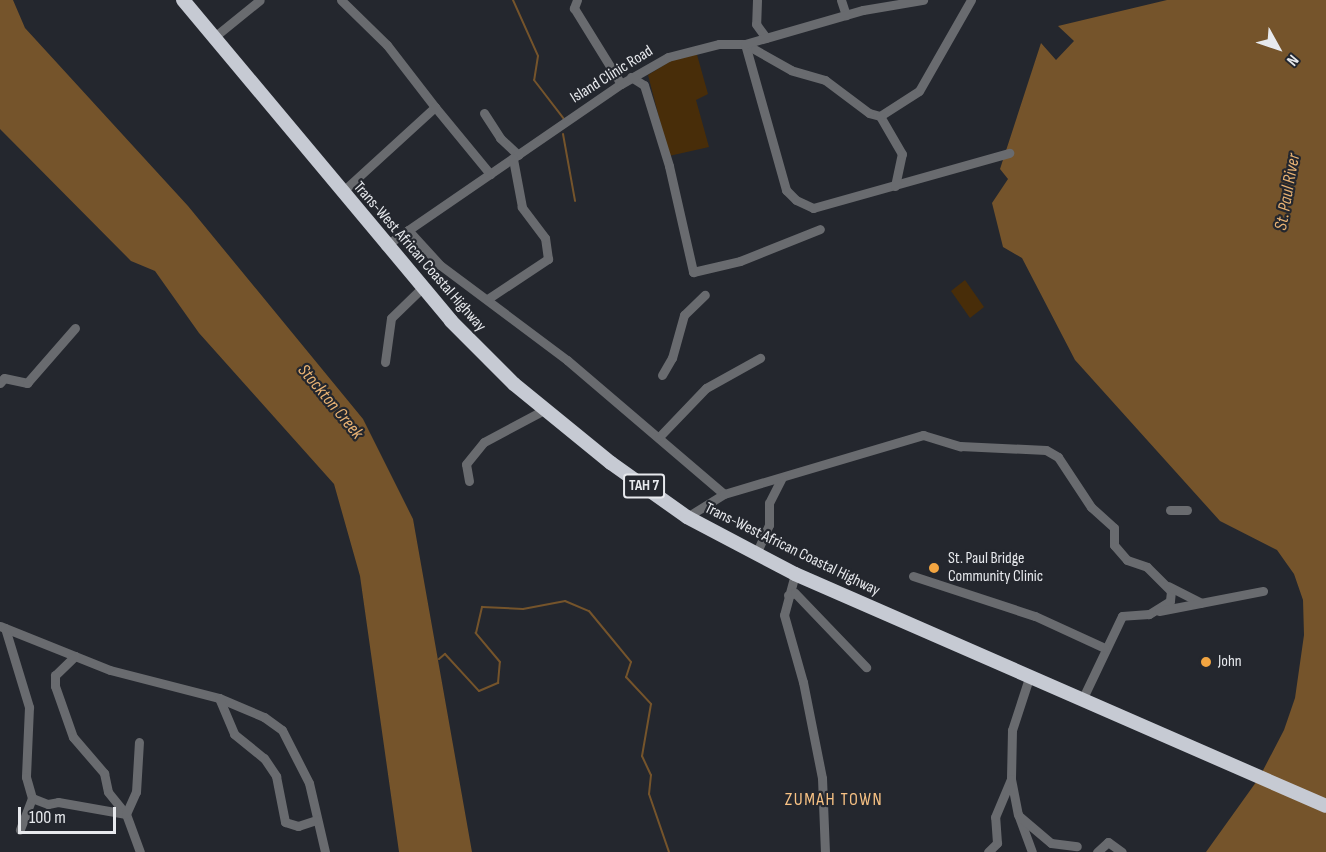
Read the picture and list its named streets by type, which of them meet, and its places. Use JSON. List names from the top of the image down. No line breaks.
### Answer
{"streets":{"highway":["Trans-West African Coastal Highway","TAH 7"],"street":["Island Clinic Road"]},"crossings":[["Island Clinic Road","Trans-West African Coastal Highway"]],"districts":["ZUMAH TOWN"],"water":["St. Paul River","Stockton Creek"],"places":["St. Paul Bridge Community Clinic","John"],"scale_bar":"100 m","north":"bottom right"}
